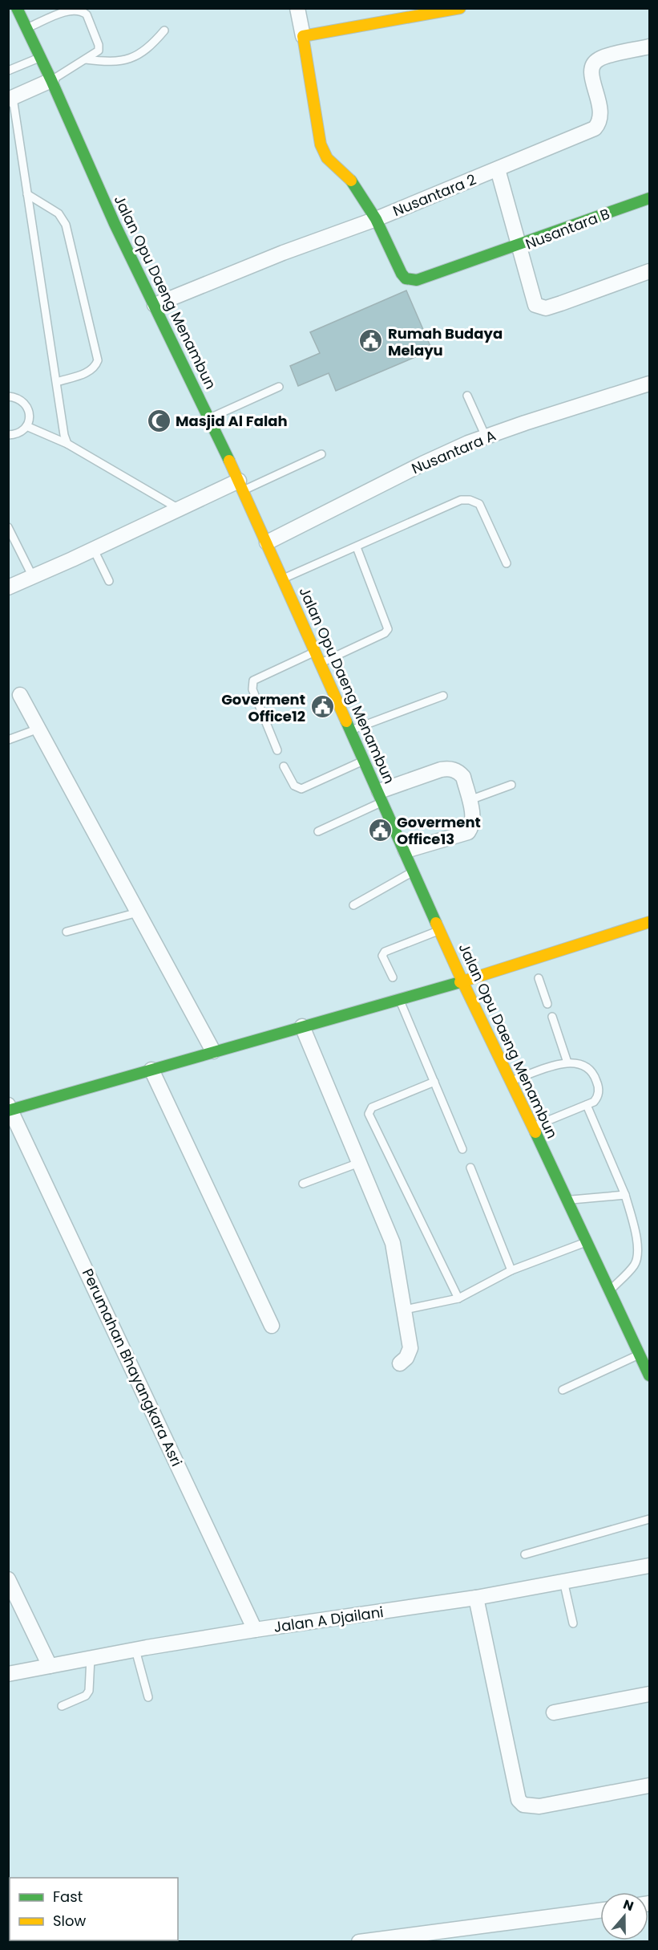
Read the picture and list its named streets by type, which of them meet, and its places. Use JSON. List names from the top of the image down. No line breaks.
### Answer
{"streets":{"main road":["Nusantara B","Jalan Opu Daeng Menambun"],"street":["Nusantara 2","Nusantara A","Perumahan Bhayangkara Asri","Jalan A Djailani"]},"crossings":[["Nusantara 2","Jalan Opu Daeng Menambun"],["Jalan Opu Daeng Menambun","Nusantara A"],["Perumahan Bhayangkara Asri","Jalan A Djailani"]],"places":{"public building":["Rumah Budaya Melayu","Goverment Office12","Goverment Office13"],"mosque":["Masjid Al Falah"]},"legend":["Fast","Slow"],"north":"top"}
